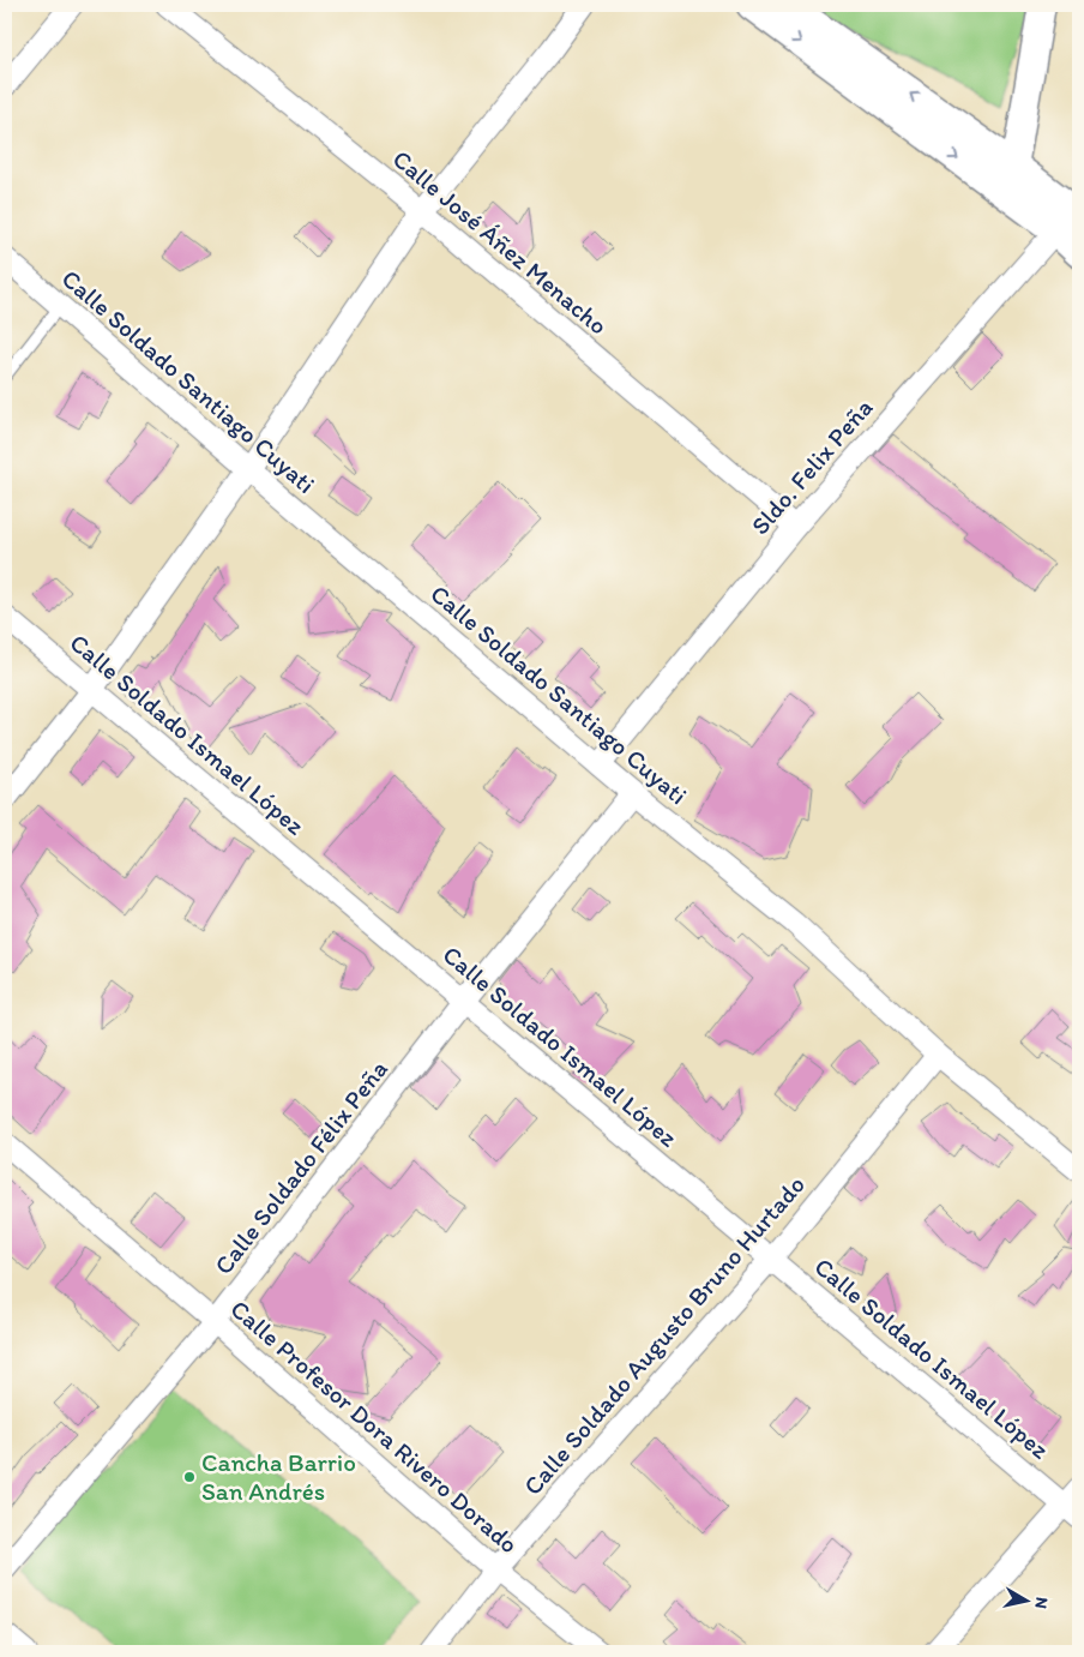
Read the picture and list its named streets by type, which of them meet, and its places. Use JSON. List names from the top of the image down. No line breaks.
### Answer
{"streets":{"street":["Calle José Áñez Menacho","Calle Soldado Santiago Cuyati","Sldo. Felix Peña","Calle Soldado Ismael López","Calle Soldado Félix Peña","Calle Soldado Augusto Bruno Hurtado","Calle Profesor Dora Rivero Dorado"]},"crossings":[["Calle José Áñez Menacho","Sldo. Felix Peña"],["Calle Soldado Santiago Cuyati","Sldo. Felix Peña"],["Calle Soldado Santiago Cuyati","Calle Soldado Félix Peña"],["Calle Soldado Santiago Cuyati","Calle Soldado Augusto Bruno Hurtado"],["Calle Soldado Ismael López","Calle Soldado Félix Peña"],["Calle Soldado Ismael López","Calle Soldado Augusto Bruno Hurtado"],["Calle Soldado Félix Peña","Calle Profesor Dora Rivero Dorado"],["Calle Soldado Augusto Bruno Hurtado","Calle Profesor Dora Rivero Dorado"]],"places":["Cancha Barrio San Andrés"],"north":"right"}
